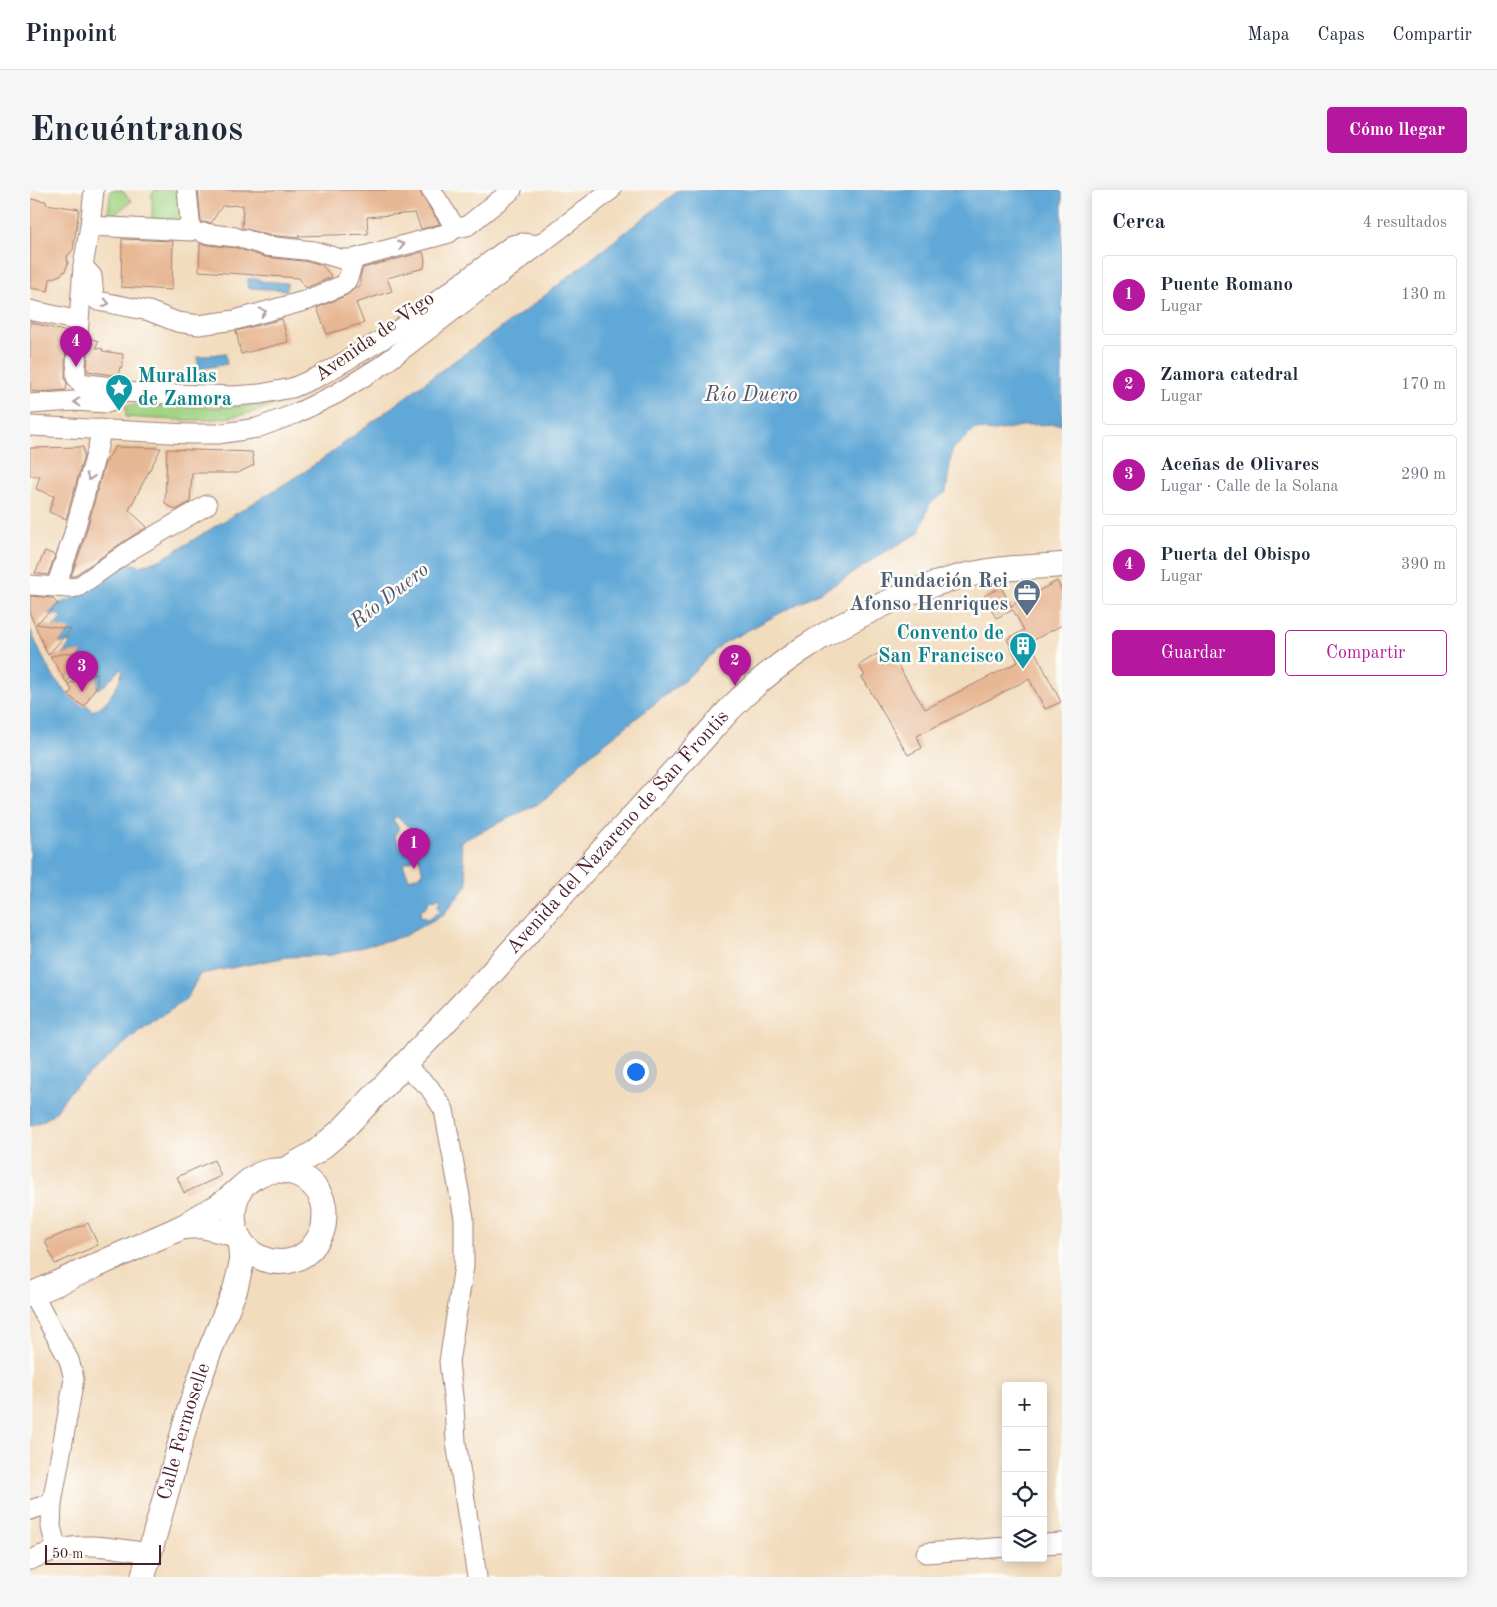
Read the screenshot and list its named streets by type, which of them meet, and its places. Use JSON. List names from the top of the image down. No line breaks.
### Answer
{"streets":{"main road":["Avenida del Nazareno de San Frontis","Calle Fermoselle"],"street":["Avenida de Vigo"]},"crossings":[["Avenida del Nazareno de San Frontis","Calle Fermoselle"]],"water":["Río Duero"],"places":{"place":["Murallas de Zamora"],"office":["Fundación Rei Afonso Henriques"],"building":["Convento de San Francisco"]},"scale_bar":"50 m","page":{"header":"Pinpoint","nav":["Mapa","Capas","Compartir"],"buttons":["Cómo llegar",["Guardar","Compartir"]],"title":"Encuéntranos","heading":["Cerca","4 resultados"],"list":[{"mark":"1","name":"Puente Romano","note":"Lugar","value":"130 m"},{"mark":"2","name":"Zamora catedral","note":"Lugar","value":"170 m"},{"mark":"3","name":"Aceñas de Olivares","note":"Lugar · Calle de la Solana","value":"290 m"},{"mark":"4","name":"Puerta del Obispo","note":"Lugar","value":"390 m"}],"pins":["4","2","3","1"],"map_buttons":["+","−"],"scale":"50 m"}}
